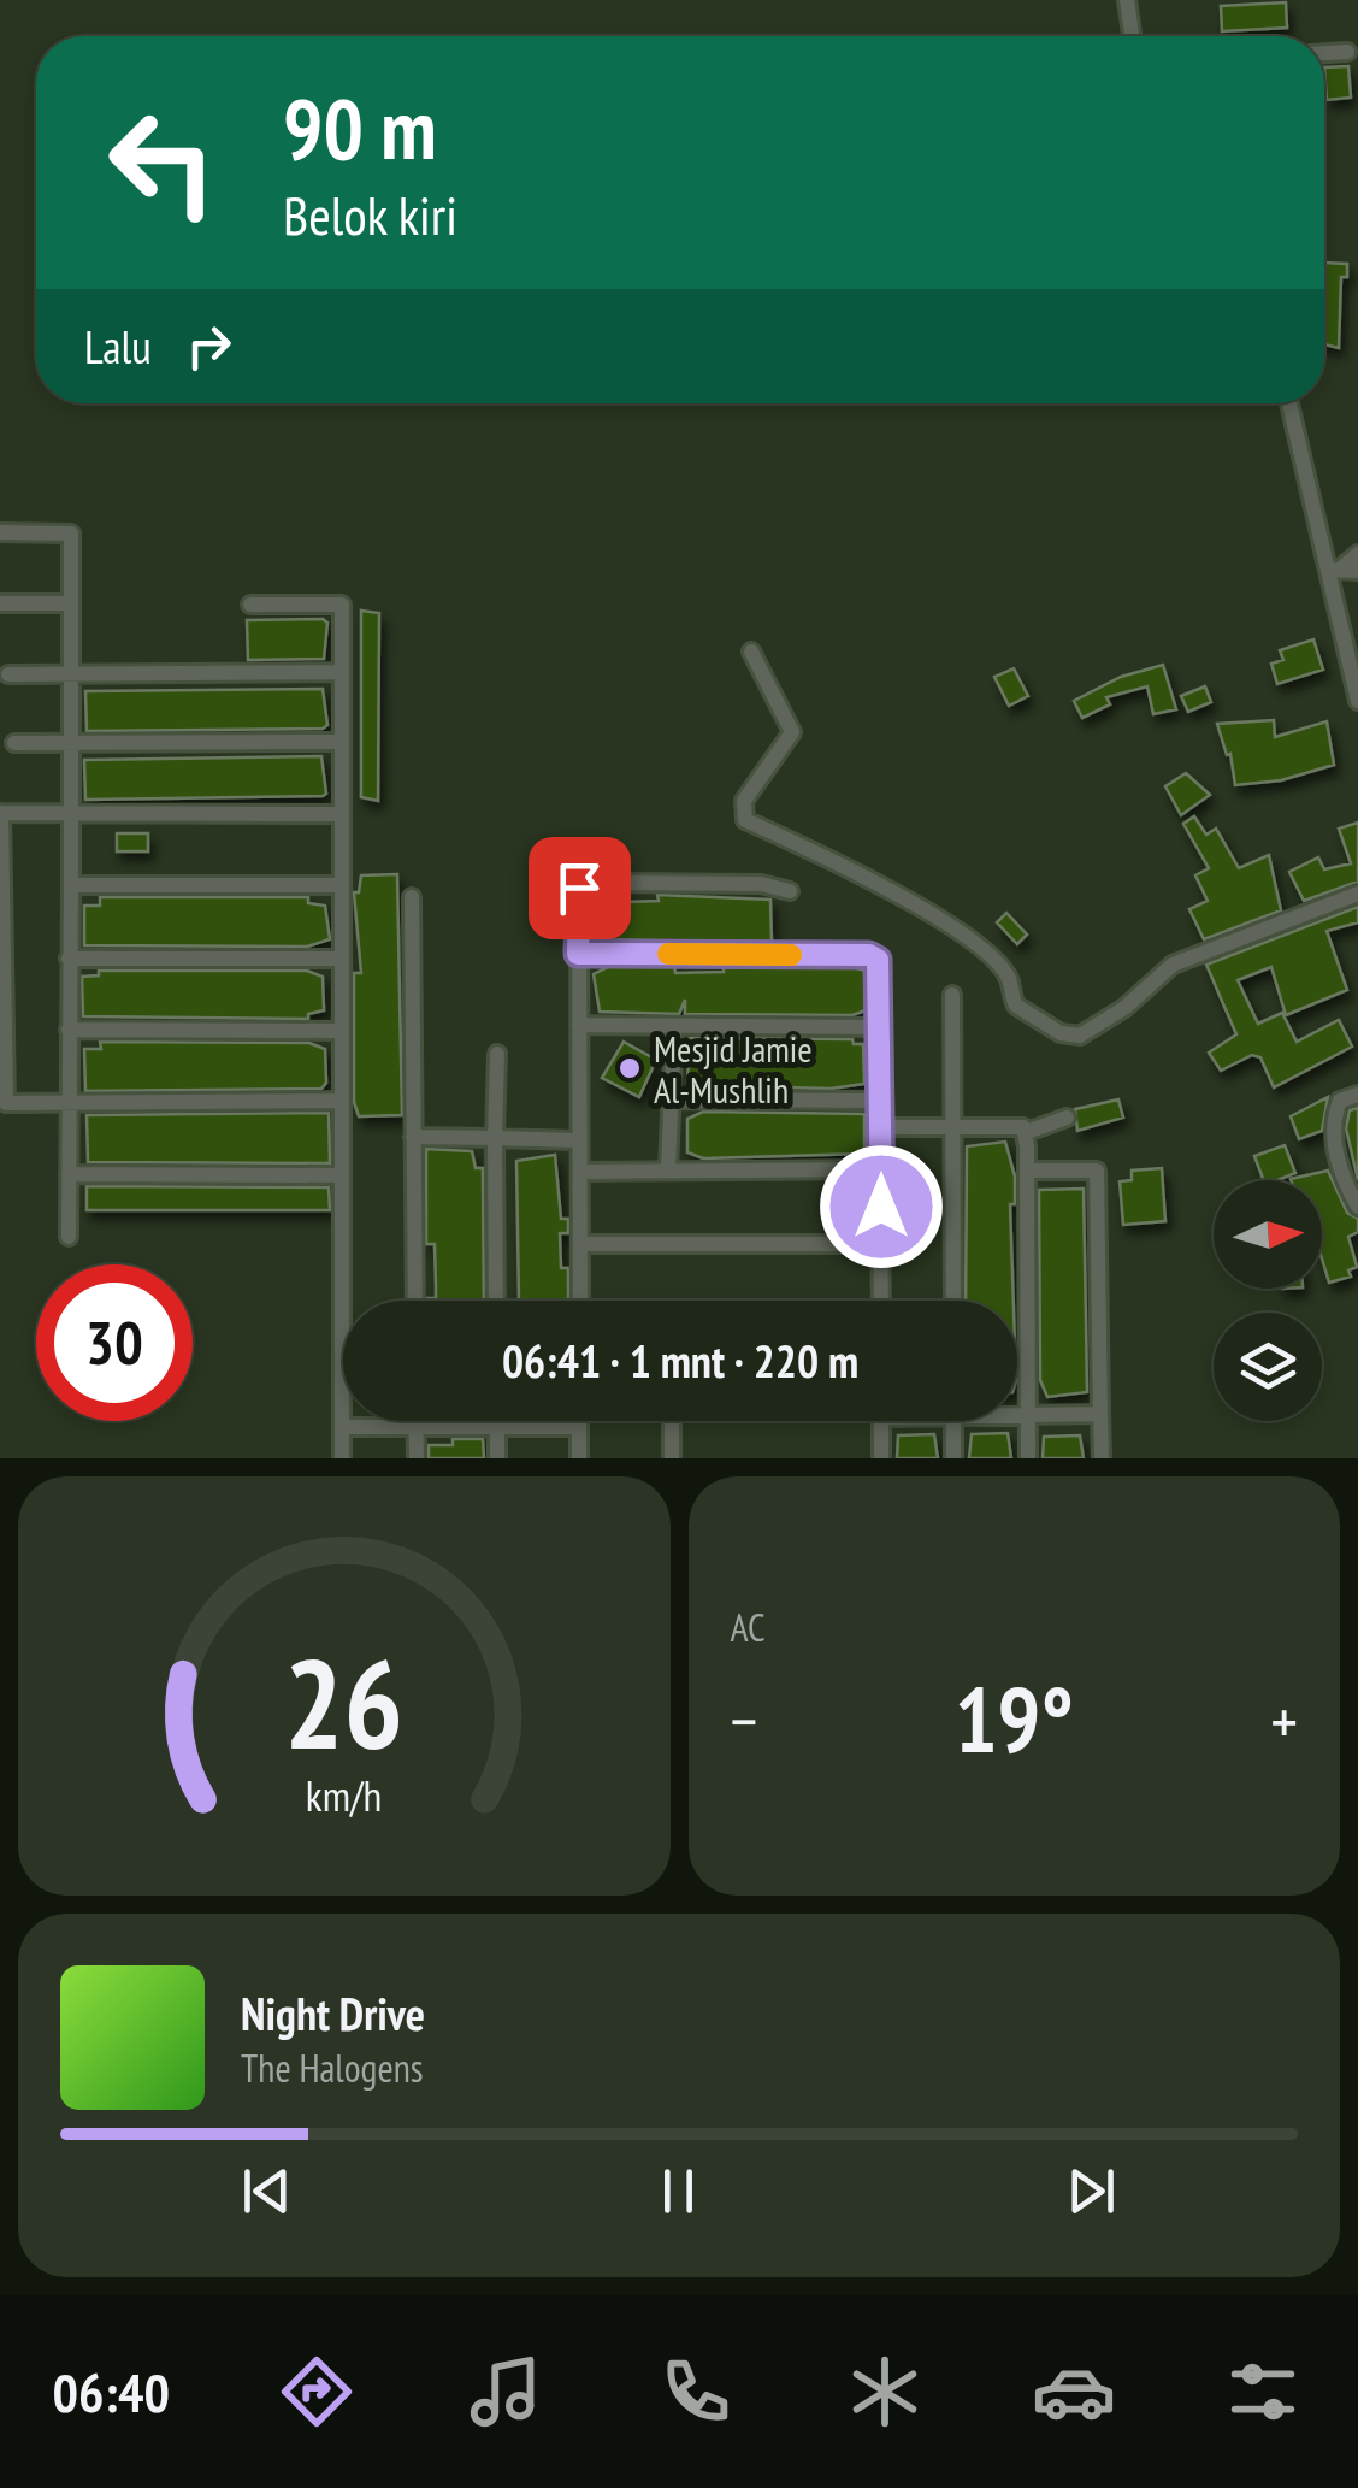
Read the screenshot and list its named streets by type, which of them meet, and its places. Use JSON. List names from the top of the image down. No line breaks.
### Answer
{"places":["Mesjid Jamie Al-Mushlih"],"north":"right","page":{"turn":["90 m","Belok kiri"],"then":"Lalu","limit":"30","trip":"06:41 · 1 mnt · 220 m","tile":"AC","heat":["−","19°","+"],"song":["Night Drive","The Halogens"],"tabs":"06:40","gauge":["26","km/h"]}}
